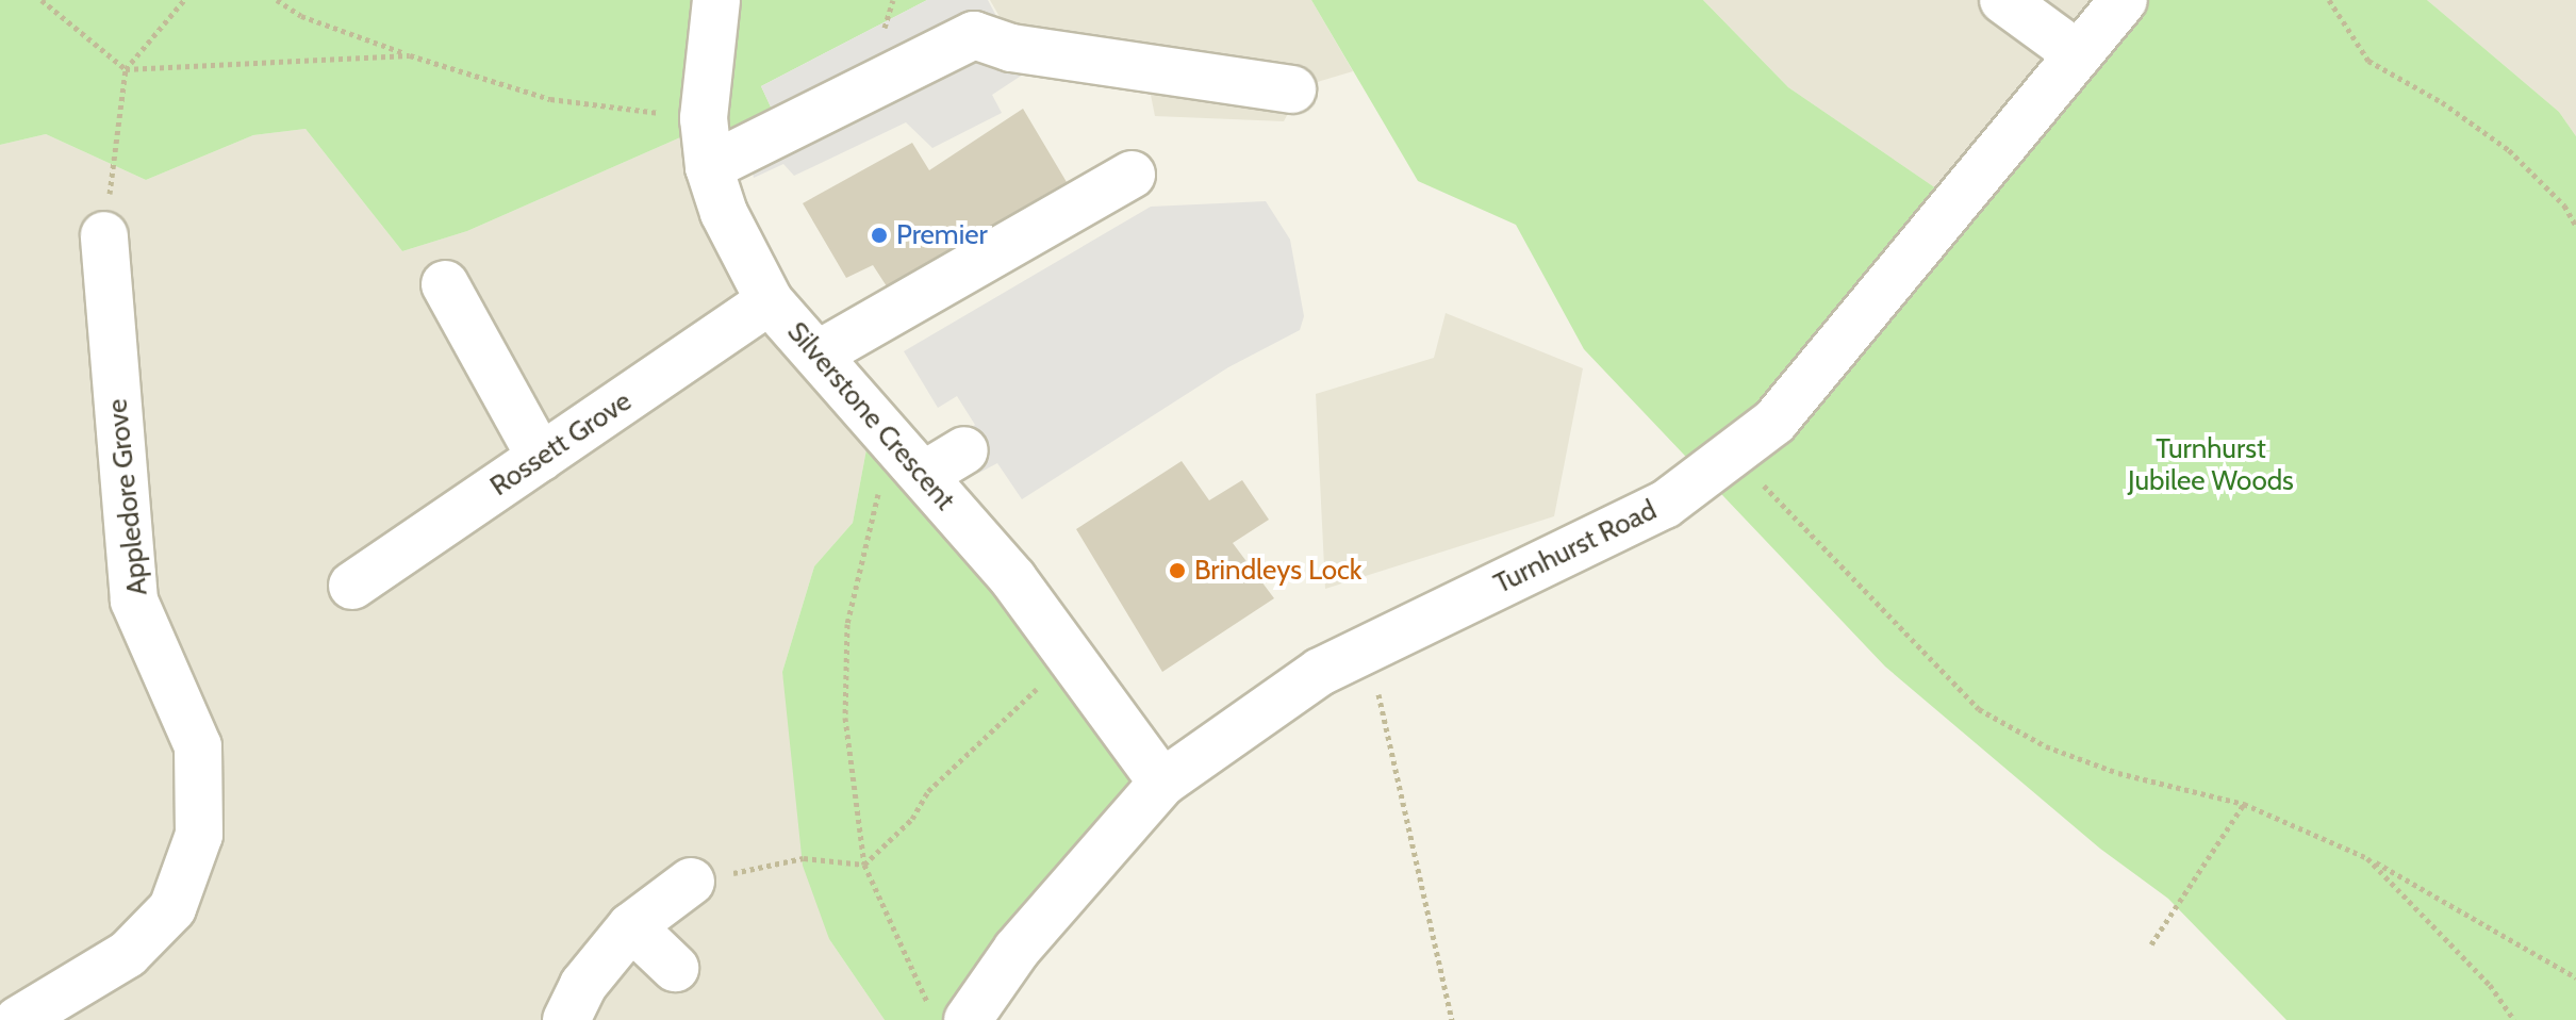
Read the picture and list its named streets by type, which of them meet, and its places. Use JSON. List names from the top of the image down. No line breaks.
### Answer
{"streets":{"street":["Silverstone Crescent","Rossett Grove","Appledore Grove","Turnhurst Road"]},"crossings":[["Silverstone Crescent","Rossett Grove"],["Silverstone Crescent","Turnhurst Road"]],"parks":["Turnhurst Jubilee Woods"],"places":["Premier","Brindleys Lock"]}
